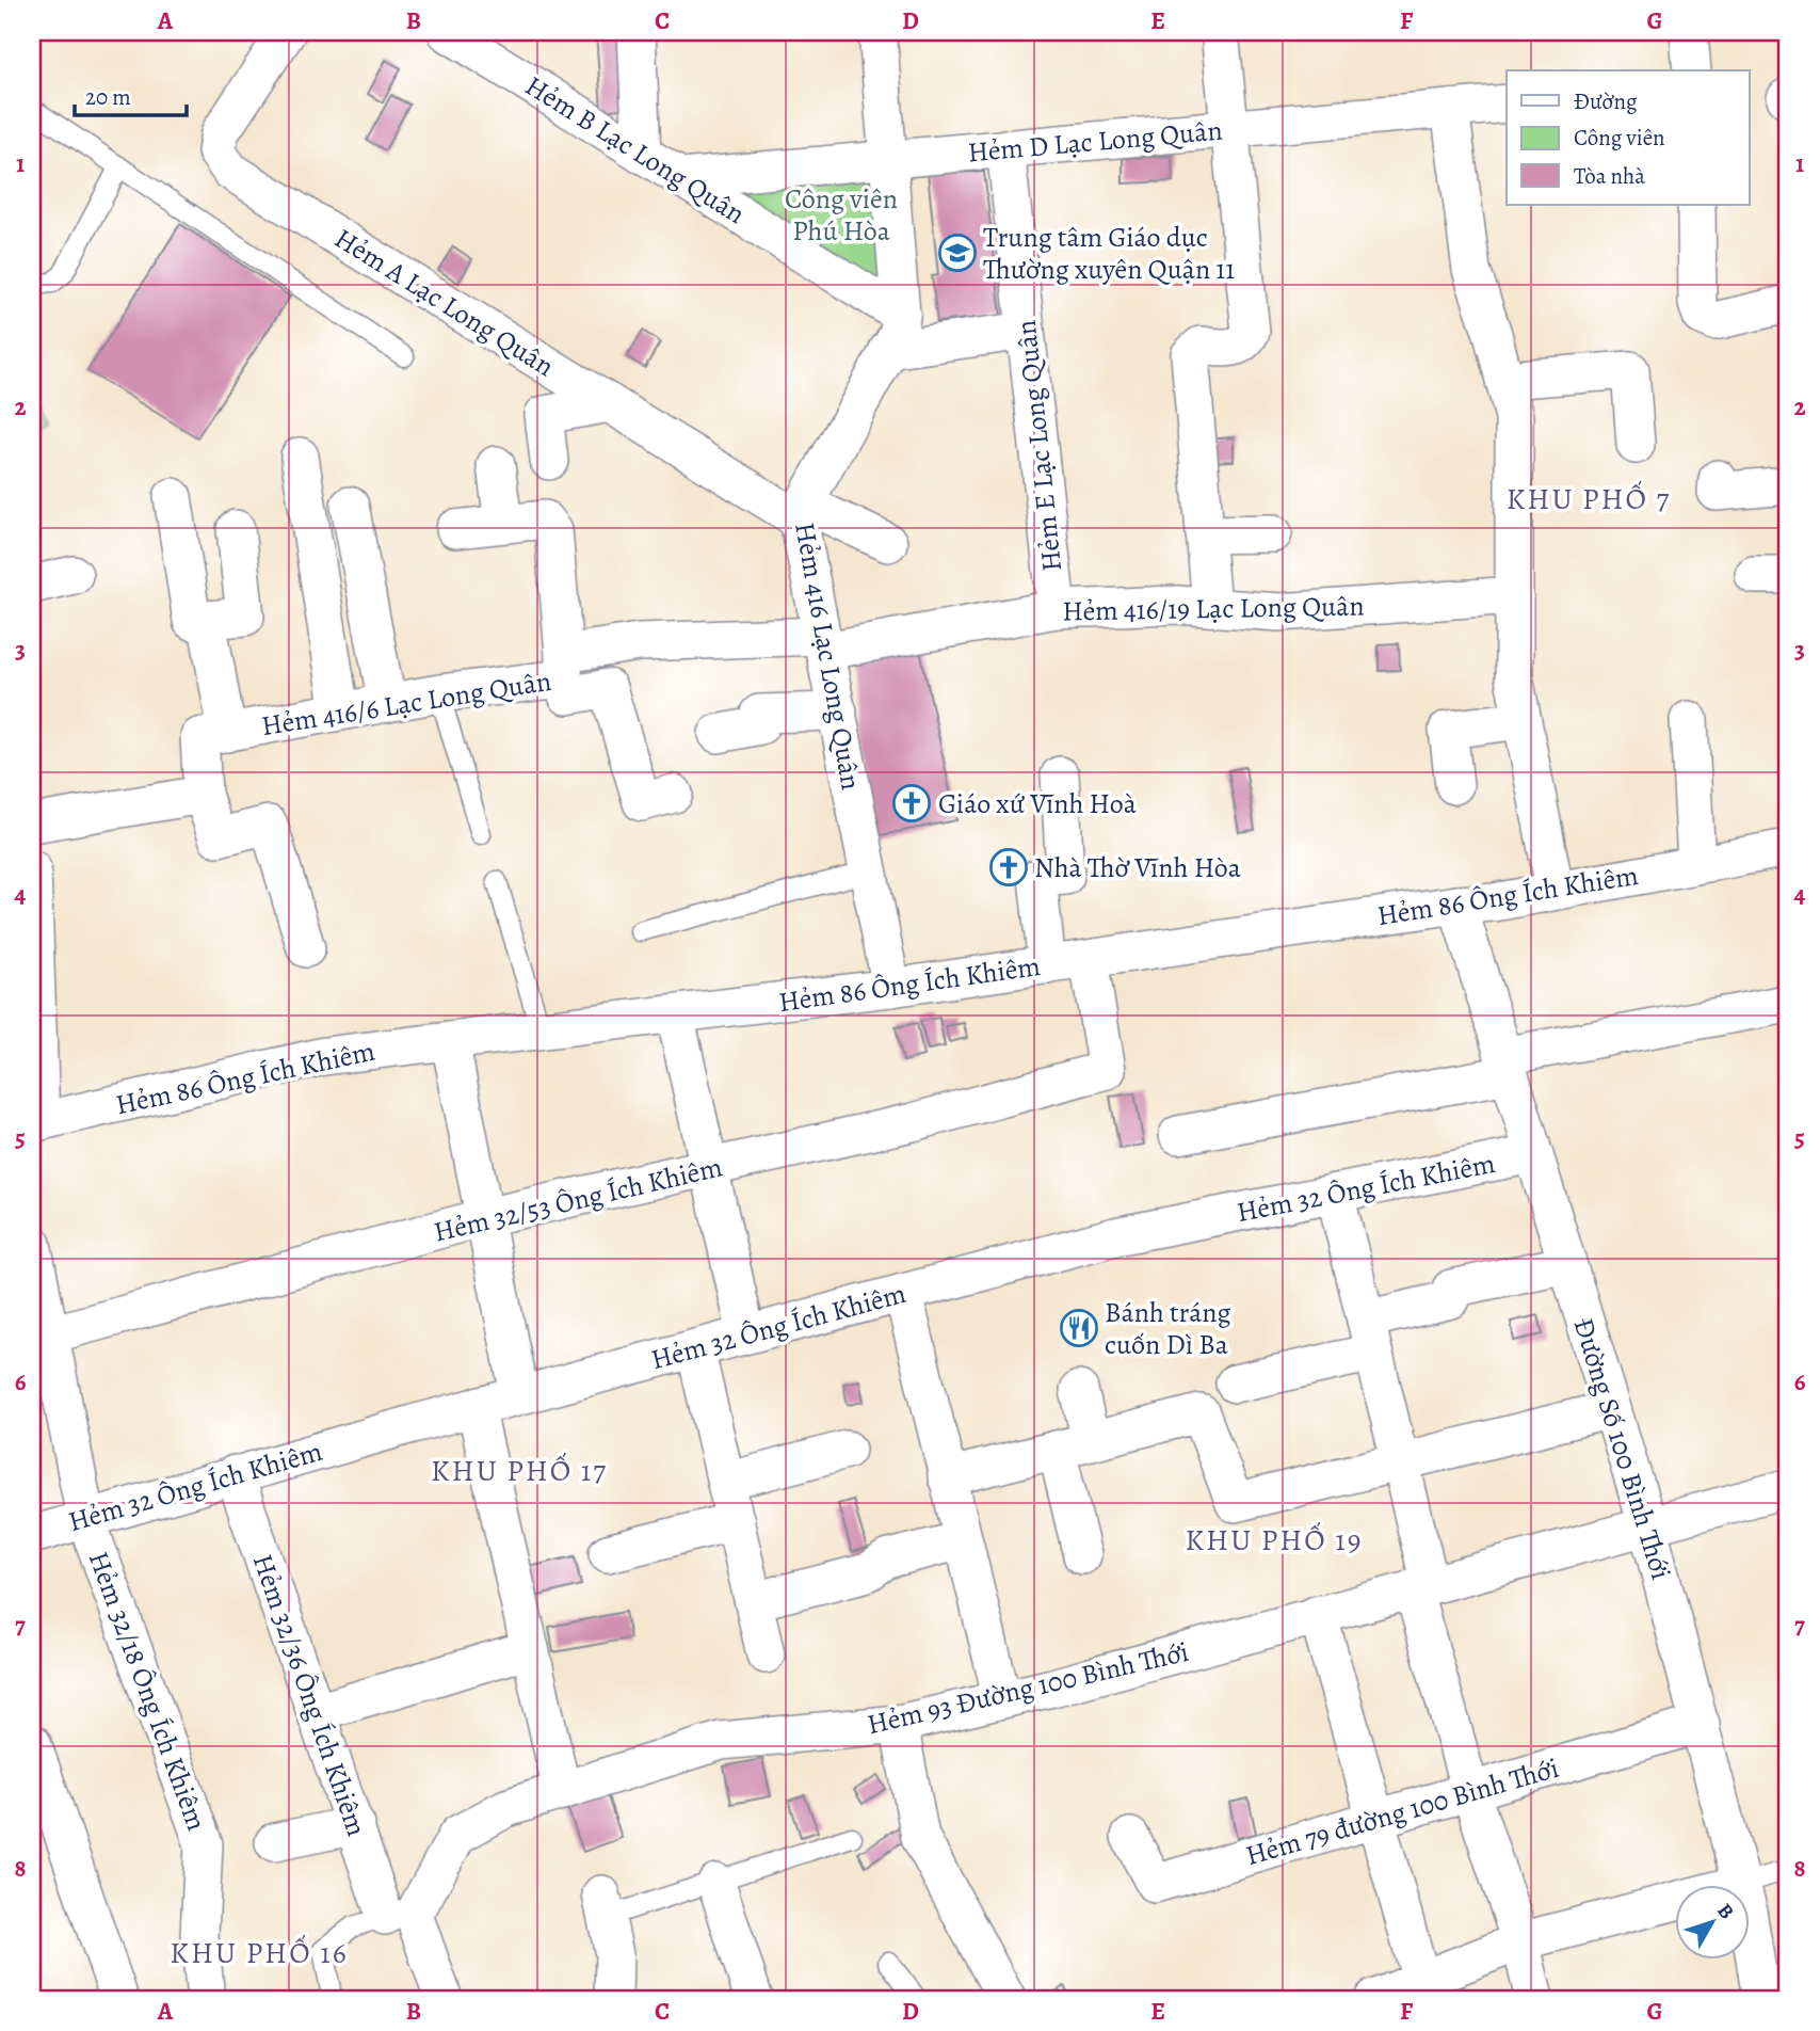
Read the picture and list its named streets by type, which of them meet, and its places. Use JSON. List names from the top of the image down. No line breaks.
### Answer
{"streets":{"street":["Hẻm D Lạc Long Quân","Hẻm B Lạc Long Quân","Hẻm A Lạc Long Quân","Hẻm E Lạc Long Quân","Hẻm 416/19 Lạc Long Quân","Hẻm 416 Lạc Long Quân","Hẻm 416/6 Lạc Long Quân","Hẻm 86 Ông Ích Khiêm","Hẻm 32 Ông Ích Khiêm","Hẻm 32/53 Ông Ích Khiêm","Đường Số 100 Bình Thới","Hẻm 93 Đường 100 Bình Thới","Hẻm 32/18 Ông Ích Khiêm","Hẻm 32/36 Ông Ích Khiêm","Hẻm 79 đường 100 Bình Thới"]},"crossings":[["Hẻm D Lạc Long Quân","Hẻm B Lạc Long Quân"],["Hẻm D Lạc Long Quân","Hẻm E Lạc Long Quân"],["Hẻm D Lạc Long Quân","Hẻm 416 Lạc Long Quân"],["Hẻm B Lạc Long Quân","Hẻm 416 Lạc Long Quân"],["Hẻm A Lạc Long Quân","Hẻm 416 Lạc Long Quân"],["Hẻm E Lạc Long Quân","Hẻm 416/19 Lạc Long Quân"],["Hẻm 416/19 Lạc Long Quân","Hẻm 416 Lạc Long Quân"],["Hẻm 416/19 Lạc Long Quân","Hẻm 416/6 Lạc Long Quân"],["Hẻm 416 Lạc Long Quân","Hẻm 416/6 Lạc Long Quân"],["Hẻm 416 Lạc Long Quân","Hẻm 86 Ông Ích Khiêm"],["Hẻm 86 Ông Ích Khiêm","Hẻm 32/53 Ông Ích Khiêm"],["Hẻm 86 Ông Ích Khiêm","Đường Số 100 Bình Thới"],["Hẻm 32 Ông Ích Khiêm","Đường Số 100 Bình Thới"],["Hẻm 32 Ông Ích Khiêm","Hẻm 32/18 Ông Ích Khiêm"],["Hẻm 32 Ông Ích Khiêm","Hẻm 32/36 Ông Ích Khiêm"],["Đường Số 100 Bình Thới","Hẻm 93 Đường 100 Bình Thới"],["Đường Số 100 Bình Thới","Hẻm 79 đường 100 Bình Thới"],["Hẻm 93 Đường 100 Bình Thới","Hẻm 32/36 Ông Ích Khiêm"]],"districts":["KHU PHỐ 7","KHU PHỐ 17","KHU PHỐ 19","KHU PHỐ 16"],"parks":["Công viên Phú Hòa"],"places":{"school or university":["Trung tâm Giáo dục Thường xuyên Quận 11"],"church":["Giáo xứ Vĩnh Hoà","Nhà Thờ Vĩnh Hòa"],"restaurant":["Bánh tráng cuốn Dì Ba"]},"legend":["Đường","Công viên","Tòa nhà"],"scale_bar":"20 m","north":"top right","grid":{"columns":["A","B","C","D","E","F","G"],"rows":["1","2","3","4","5","6","7","8"]}}
